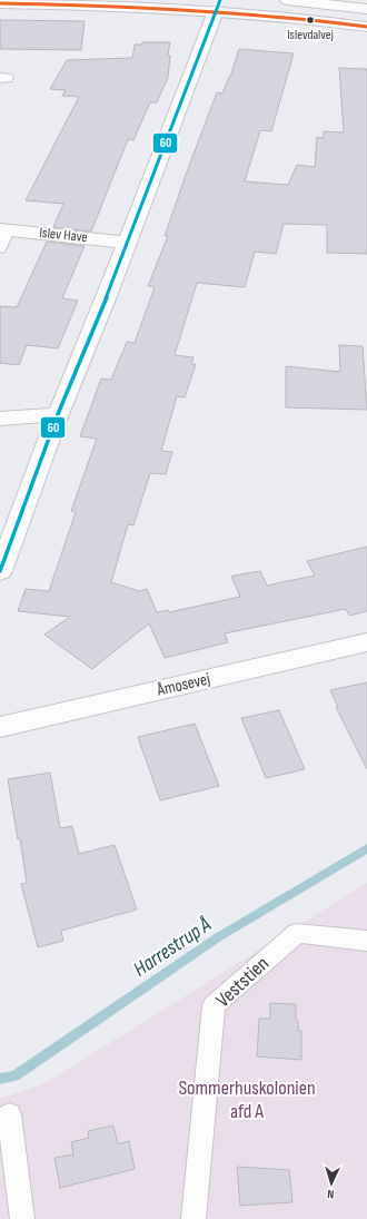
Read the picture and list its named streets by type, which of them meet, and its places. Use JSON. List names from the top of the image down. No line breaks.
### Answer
{"streets":{"street":["Islev Have","Åmosevej"],"lane":["Veststien"]},"water":["Harrestrup Å"],"parks":["Sommerhuskolonien afd A"],"places":["Islevdalvej"],"lines":["transit line 60"],"north":"bottom"}
